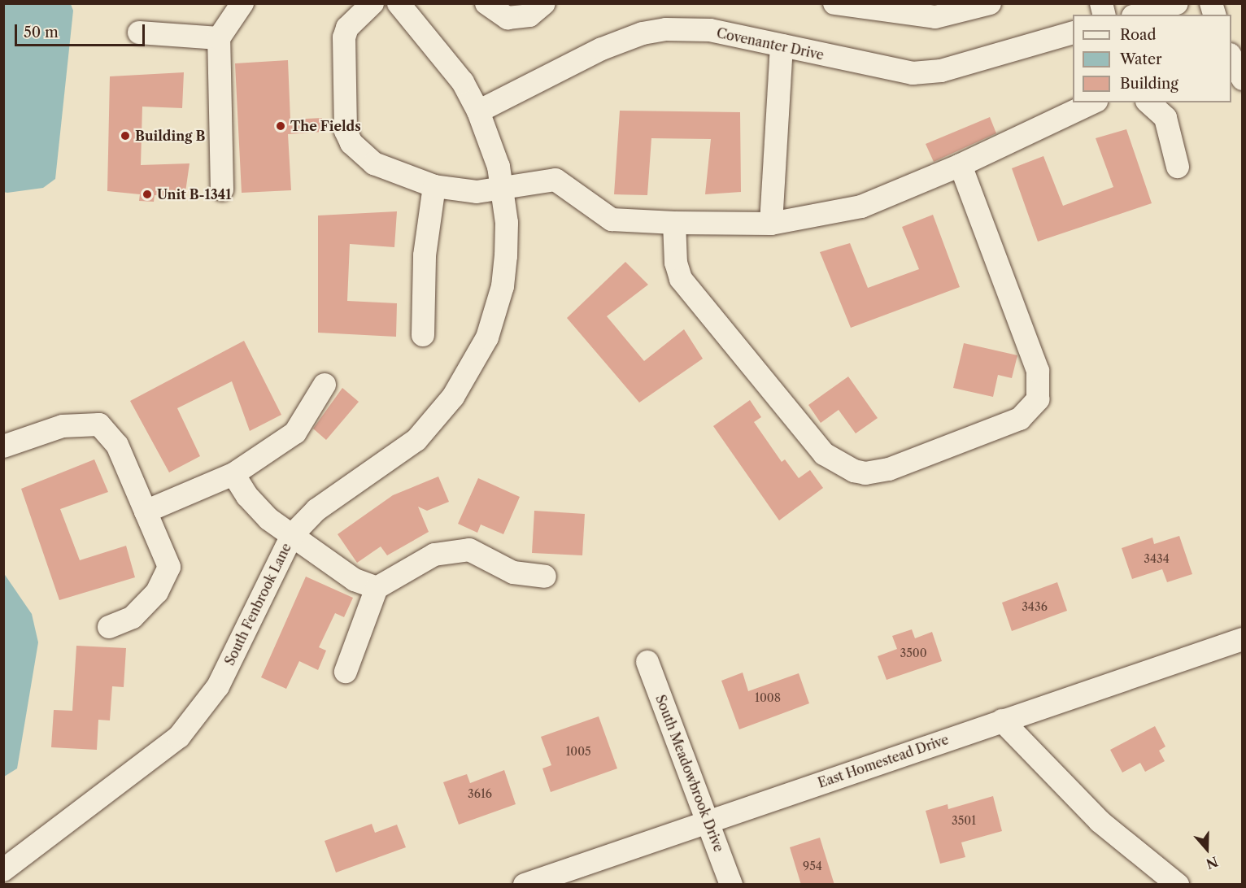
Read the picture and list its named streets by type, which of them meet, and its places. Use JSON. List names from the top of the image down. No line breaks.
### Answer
{"streets":{"street":["Covenanter Drive","South Fenbrook Lane","East Homestead Drive","South Meadowbrook Drive"]},"crossings":[["Covenanter Drive","South Fenbrook Lane"],["East Homestead Drive","South Meadowbrook Drive"]],"places":["The Fields","Building B","Unit B-1341"],"house_numbers":["3434","3436","3500","1008","1005","3616","3501","954"],"legend":["Road","Water","Building"],"scale_bar":"50 m","north":"bottom"}
